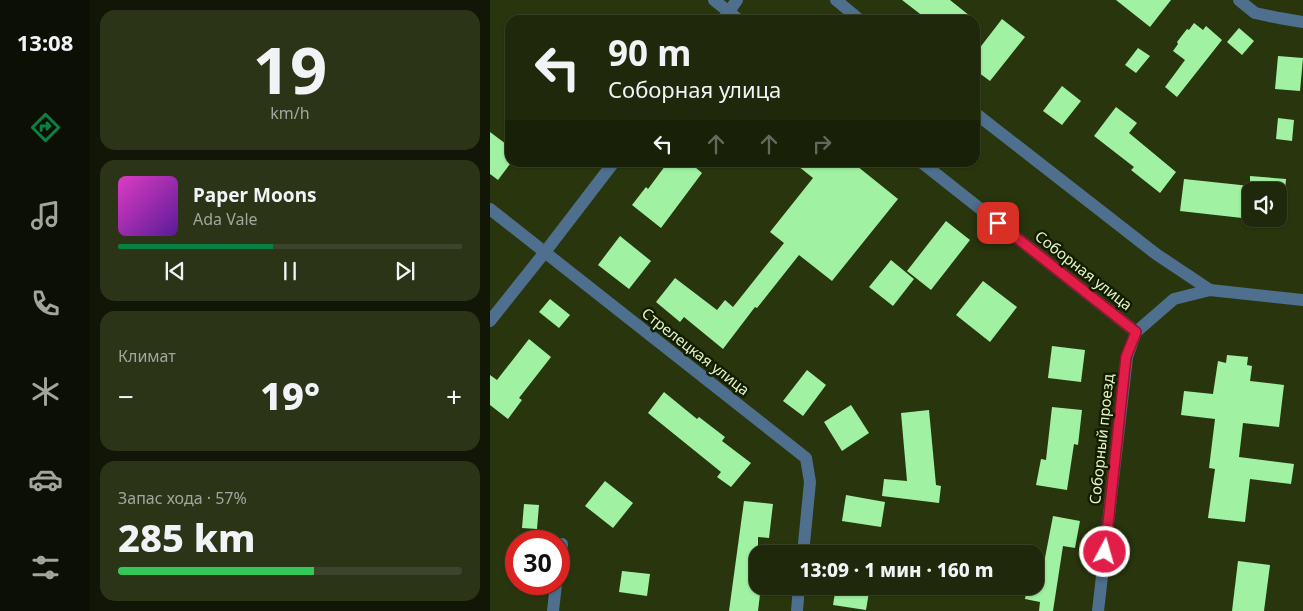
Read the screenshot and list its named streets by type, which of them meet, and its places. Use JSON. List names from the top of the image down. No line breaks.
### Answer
{"streets":{"street":["Соборная улица","Стрелецкая улица","Соборный проезд"]},"crossings":[["Соборная улица","Соборный проезд"]],"page":{"tabs":"13:08","tile":[["19","km/h"],"Климат",["Запас хода · 57%","285 km"]],"turn":["90 m","Соборная улица"],"song":["Paper Moons","Ada Vale"],"heat":["−","19°","+"],"limit":"30","trip":"13:09 · 1 мин · 160 m"}}
